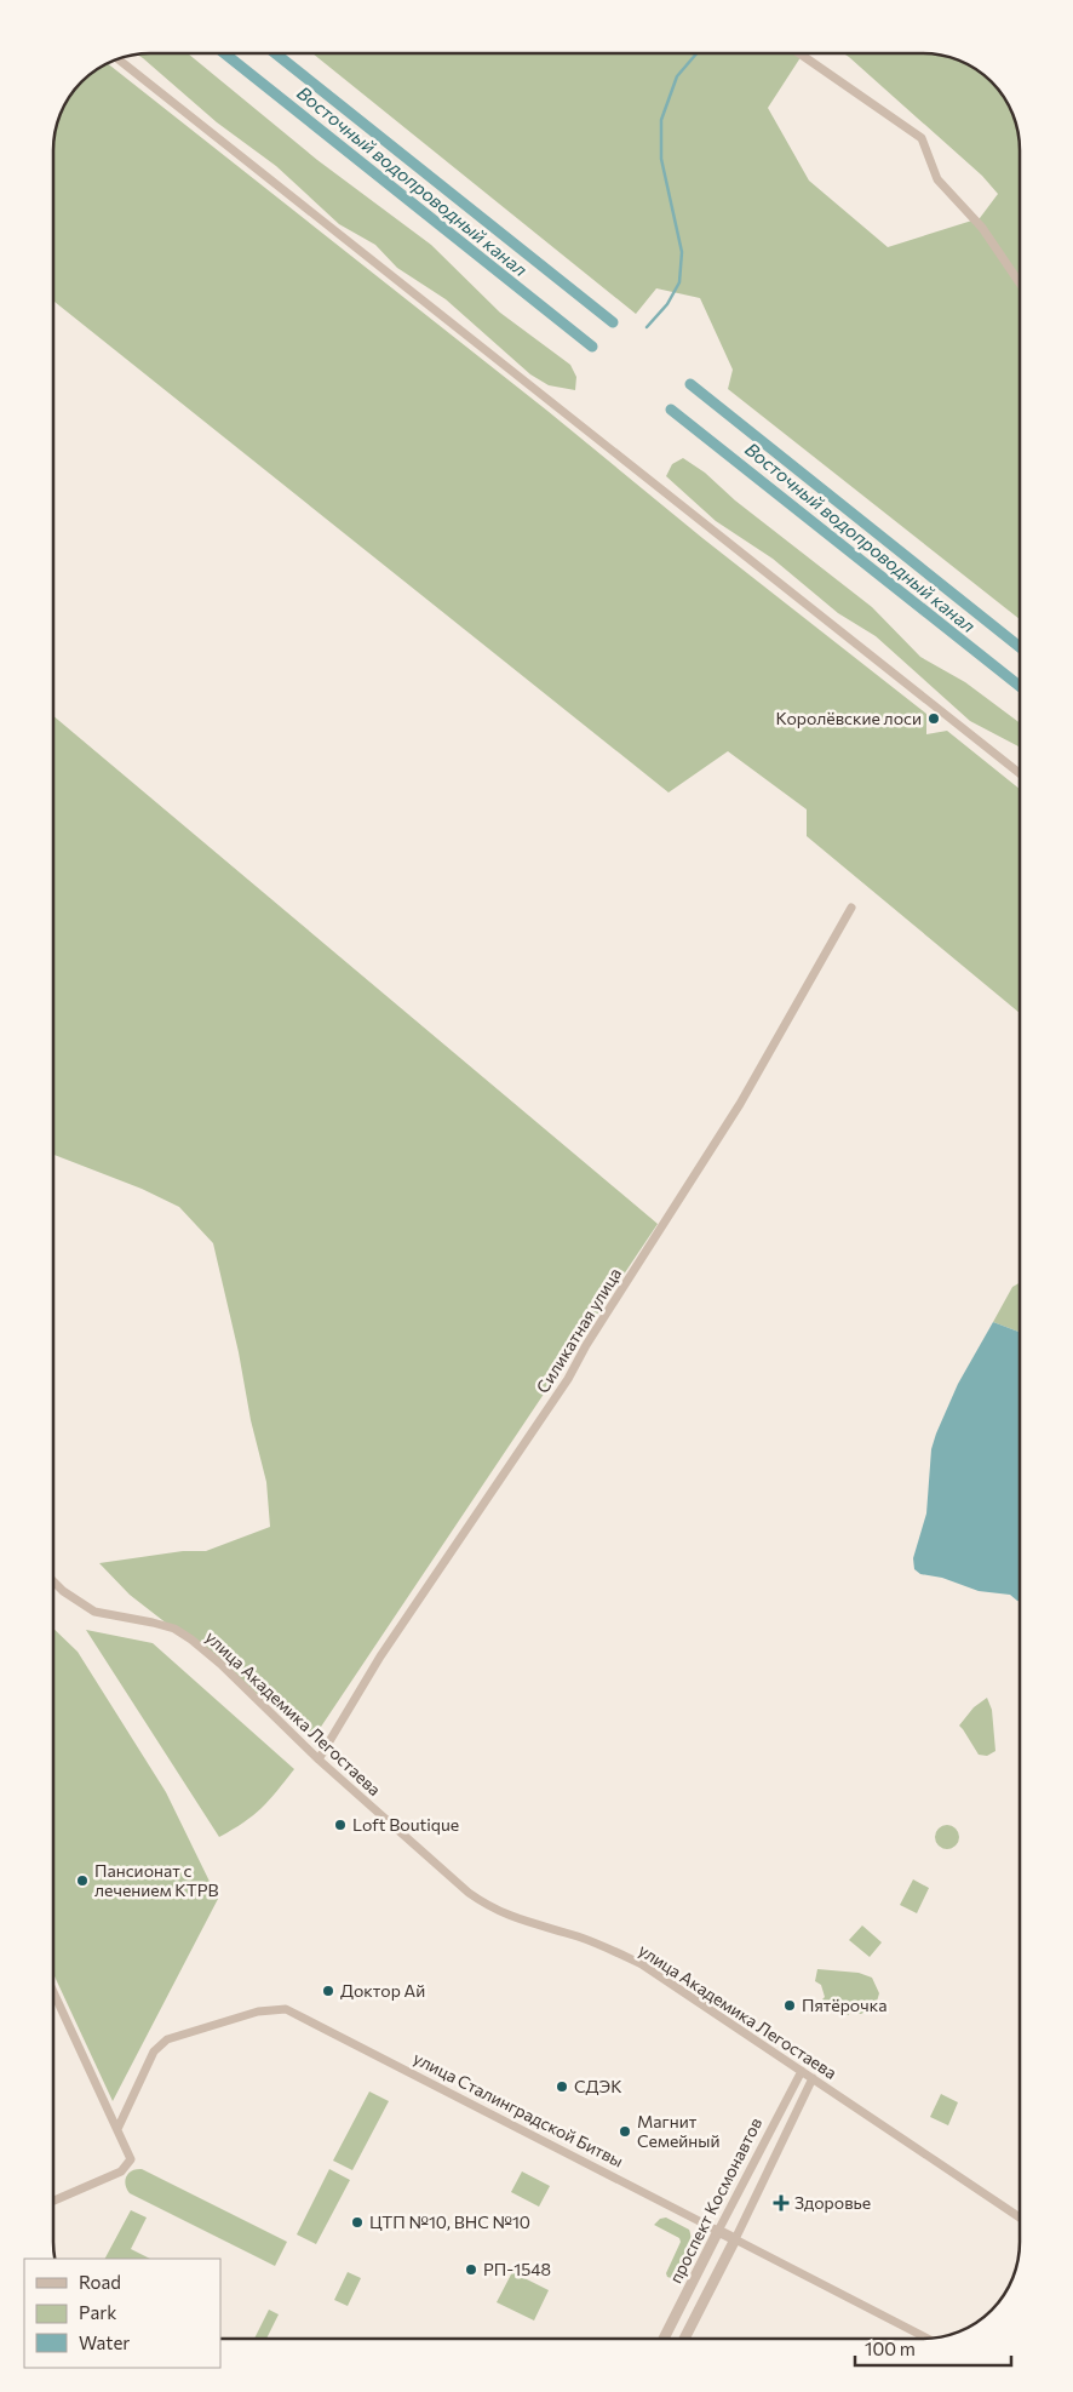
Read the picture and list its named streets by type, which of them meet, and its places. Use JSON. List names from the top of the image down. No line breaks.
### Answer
{"streets":{"street":["Силикатная улица","улица Академика Легостаева","улица Сталинградской Битвы","проспект Космонавтов"]},"crossings":[["Силикатная улица","улица Академика Легостаева"],["улица Академика Легостаева","проспект Космонавтов"],["улица Сталинградской Битвы","проспект Космонавтов"]],"water":["Восточный водопроводный канал"],"places":{"other":["Королёвские лоси","Loft Boutique","Пансионат с лечением КТРВ","Доктор Ай","Пятёрочка","СДЭК","Магнит Семейный","ЦТП №10, ВНС №10","РП-1548"],"health":["Здоровье"]},"legend":["Road","Park","Water"],"scale_bar":"100 m"}
